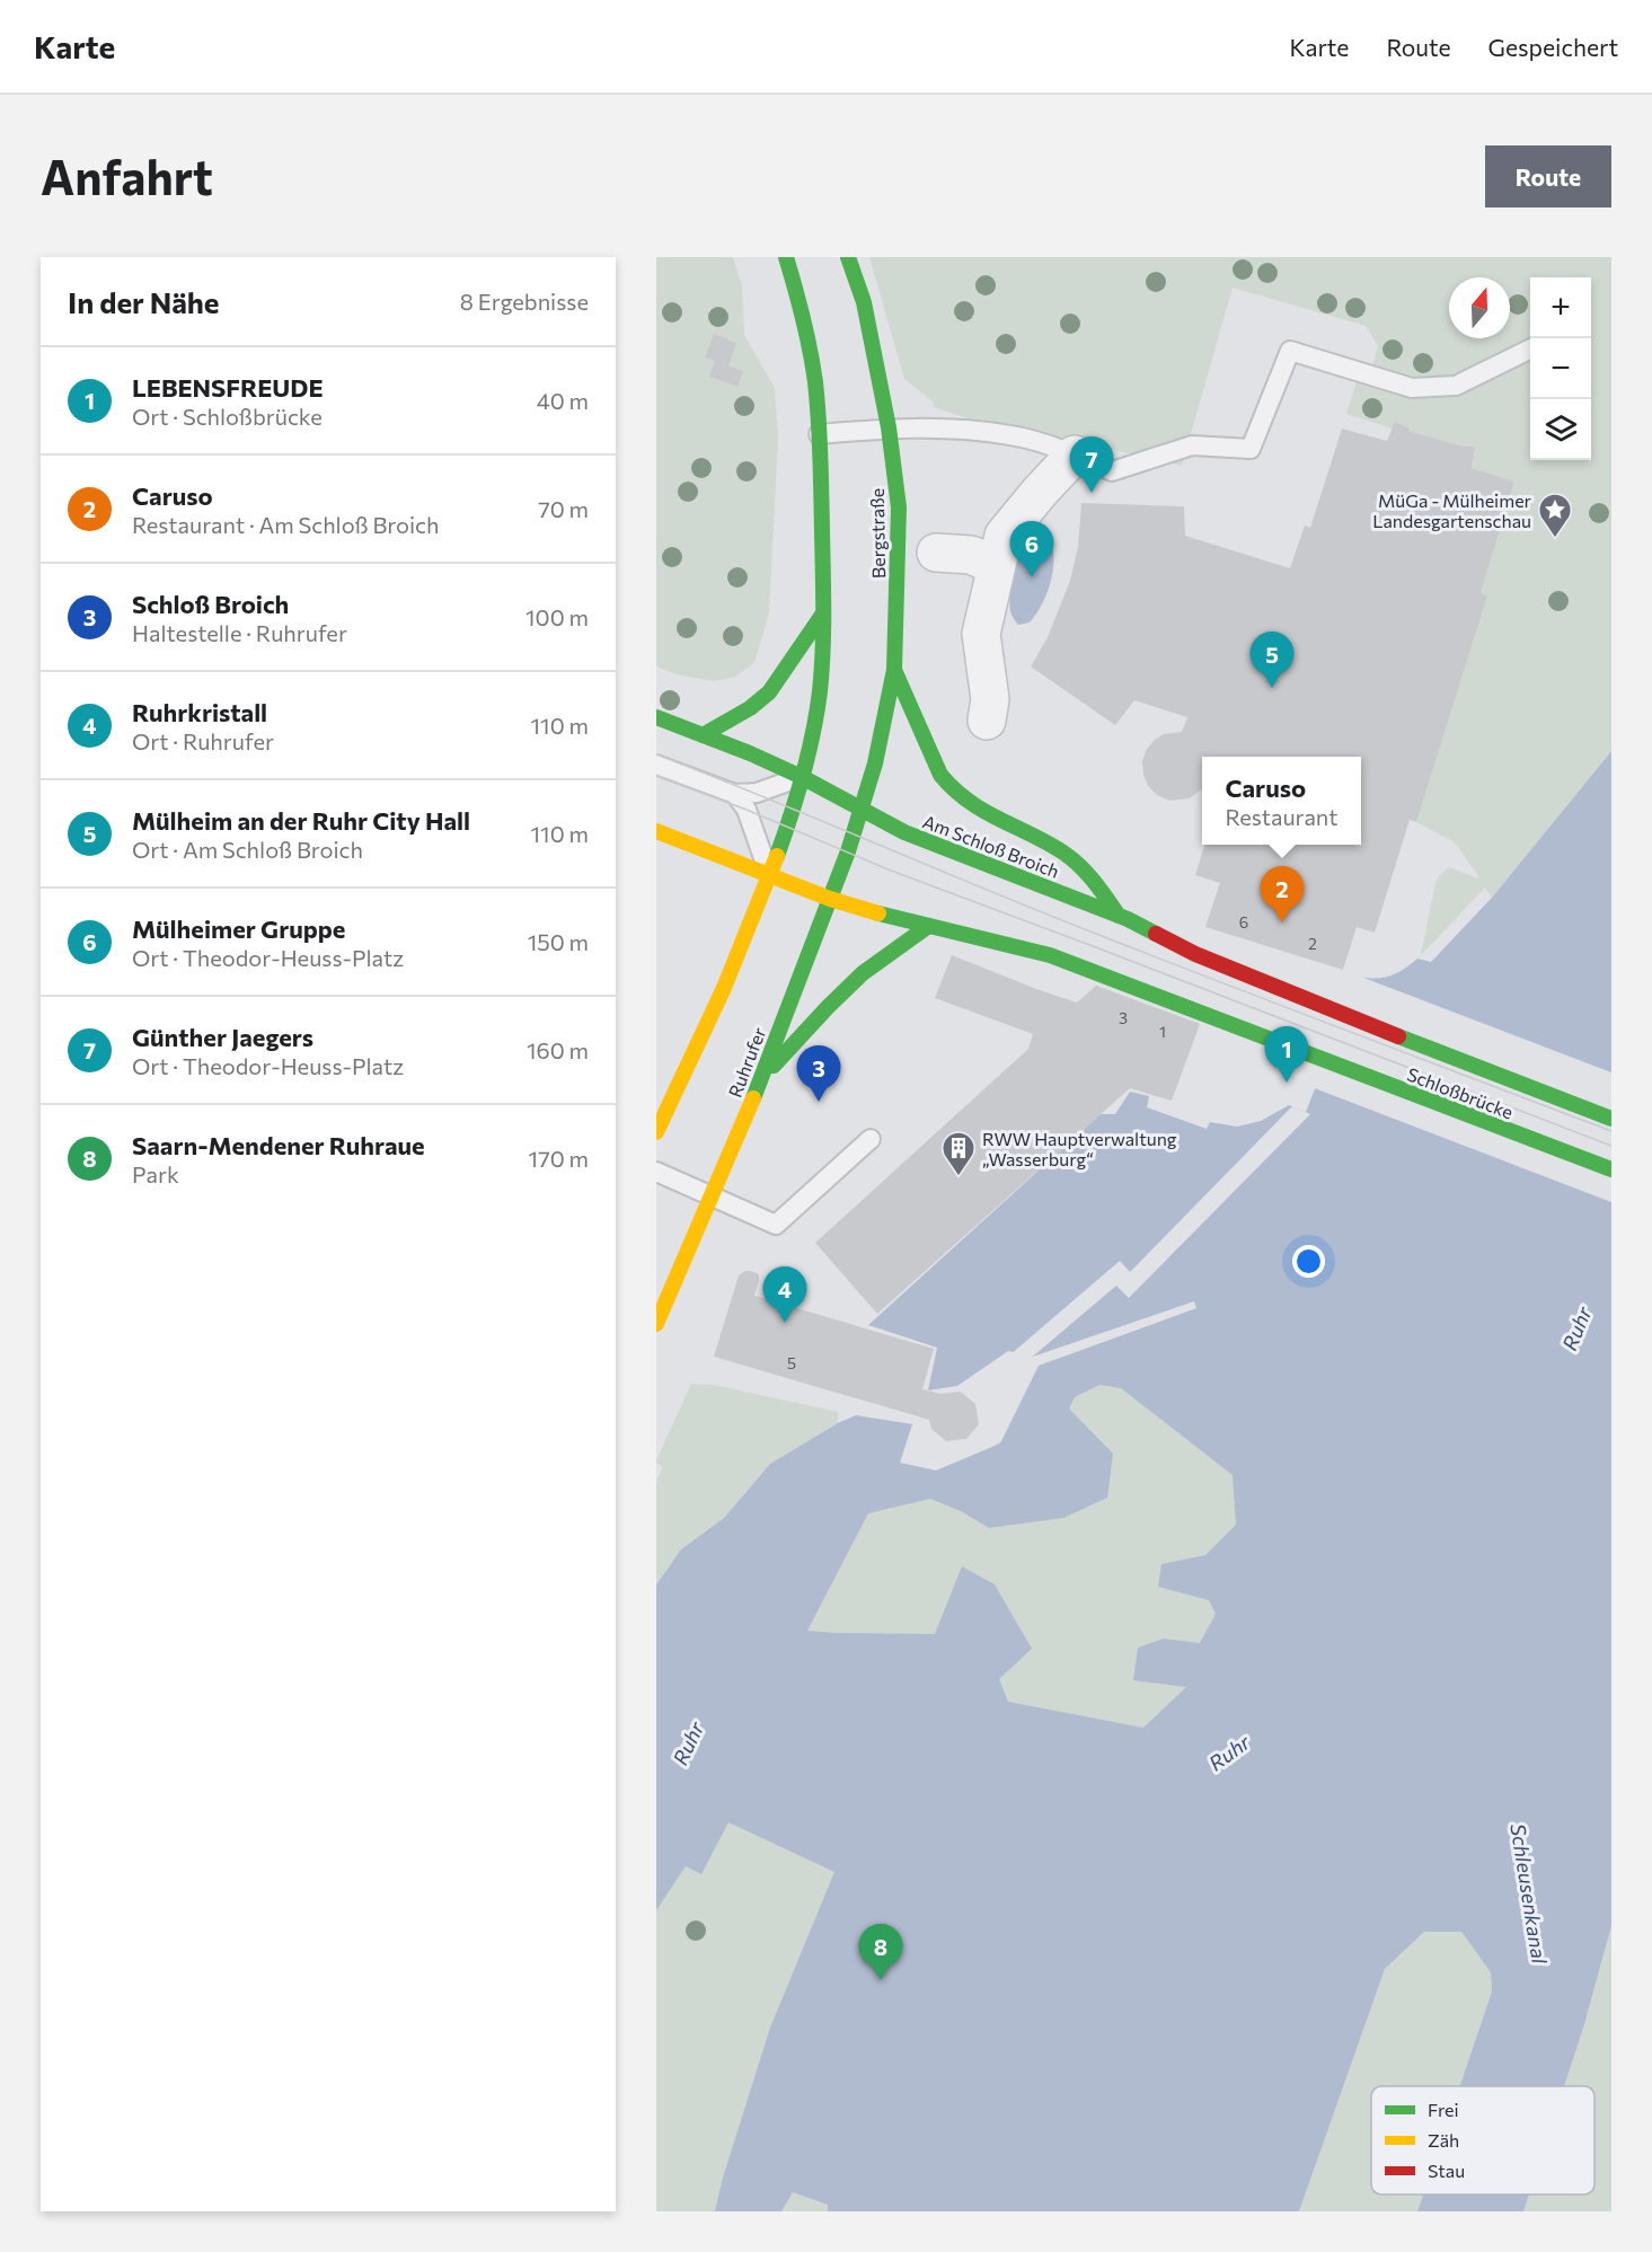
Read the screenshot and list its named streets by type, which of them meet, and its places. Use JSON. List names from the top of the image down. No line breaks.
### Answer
{"streets":{"main road":["Bergstraße","Am Schloß Broich","Ruhrufer","Schloßbrücke"]},"crossings":[["Bergstraße","Am Schloß Broich"],["Bergstraße","Ruhrufer"],["Am Schloß Broich","Ruhrufer"],["Am Schloß Broich","Schloßbrücke"]],"water":["Ruhr","Schleusenkanal"],"places":{"place":["MüGa - Mülheimer Landesgartenschau"],"building":["RWW Hauptverwaltung „Wasserburg“"]},"house_numbers":["6","2","3","1","5"],"legend":["Frei","Zäh","Stau"],"north":"top","page":{"header":"Karte","nav":["Karte","Route","Gespeichert"],"buttons":"Route","title":"Anfahrt","heading":["In der Nähe","8 Ergebnisse"],"map_buttons":["+","−"],"list":[{"mark":"1","name":"LEBENSFREUDE","note":"Ort · Schloßbrücke","value":"40 m"},{"mark":"2","name":"Caruso","note":"Restaurant · Am Schloß Broich","value":"70 m"},{"mark":"3","name":"Schloß Broich","note":"Haltestelle · Ruhrufer","value":"100 m"},{"mark":"4","name":"Ruhrkristall","note":"Ort · Ruhrufer","value":"110 m"},{"mark":"5","name":"Mülheim an der Ruhr City Hall","note":"Ort · Am Schloß Broich","value":"110 m"},{"mark":"6","name":"Mülheimer Gruppe","note":"Ort · Theodor-Heuss-Platz","value":"150 m"},{"mark":"7","name":"Günther Jaegers","note":"Ort · Theodor-Heuss-Platz","value":"160 m"},{"mark":"8","name":"Saarn-Mendener Ruhraue","note":"Park","value":"170 m"}],"pins":["7","6","5","2","1","3","4","8"],"popup":["Caruso","Restaurant"]}}
